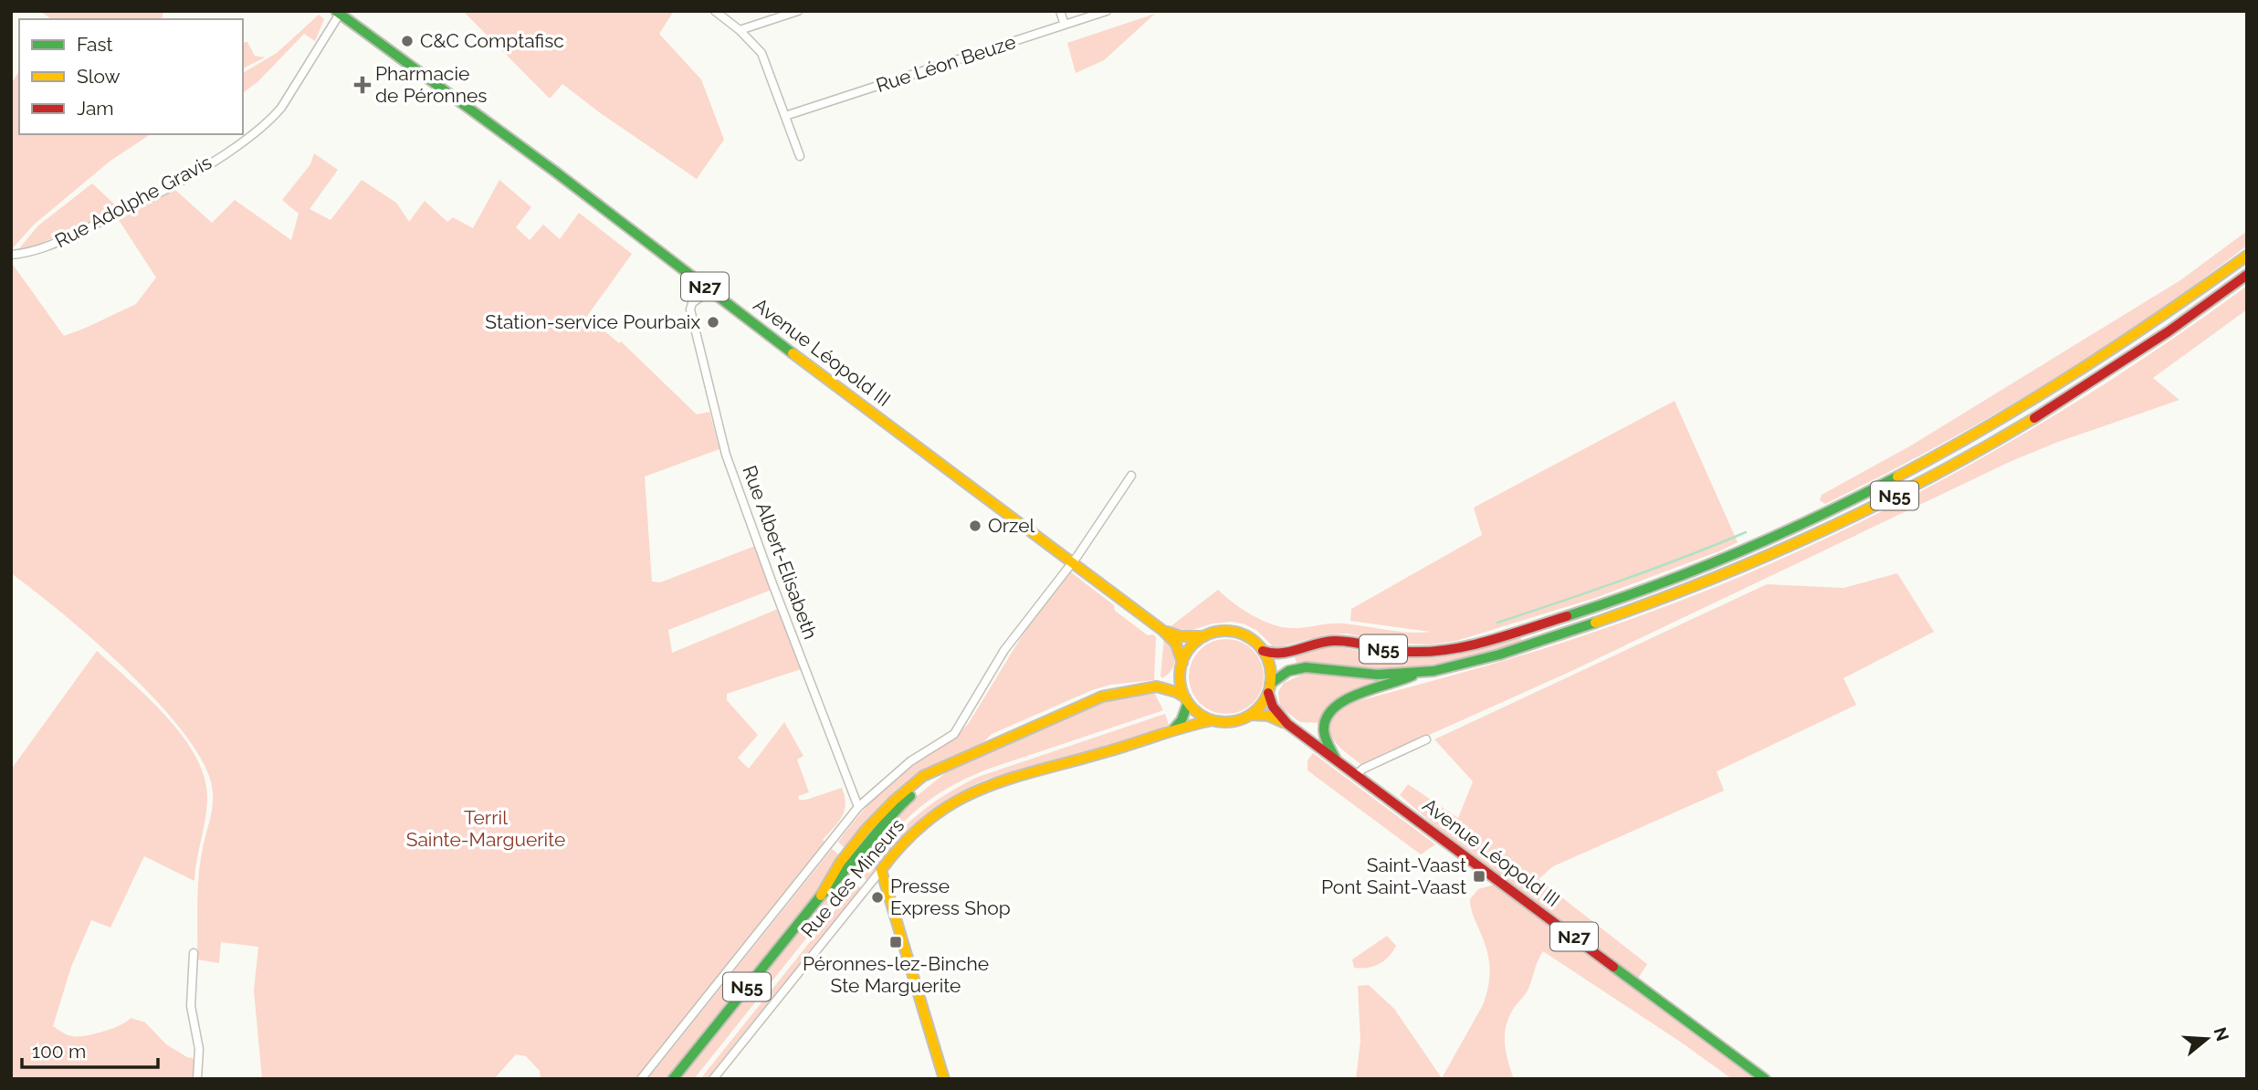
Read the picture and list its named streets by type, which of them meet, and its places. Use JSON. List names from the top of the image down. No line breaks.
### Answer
{"streets":{"main road":["N27","Avenue Léopold III","N55","Rue des Mineurs"],"street":["Rue Léon Beuze","Rue Adolphe Gravis","Rue Albert-Elisabeth"]},"crossings":[["Rue Adolphe Gravis","Avenue Léopold III"],["N27","Avenue Léopold III"],["N27","N55"],["N27","Rue des Mineurs"],["Avenue Léopold III","N55"],["Avenue Léopold III","Rue Albert-Elisabeth"],["Avenue Léopold III","Rue des Mineurs"],["N55","Rue des Mineurs"]],"parks":["Terril Sainte-Marguerite"],"places":{"other":["C&C Comptafisc","Station-service Pourbaix","Orzel","Presse Express Shop"],"health":["Pharmacie de Péronnes"],"transit":["Saint-Vaast Pont Saint-Vaast","Péronnes-lez-Binche Ste Marguerite"]},"legend":["Fast","Slow","Jam"],"scale_bar":"100 m","north":"right"}
